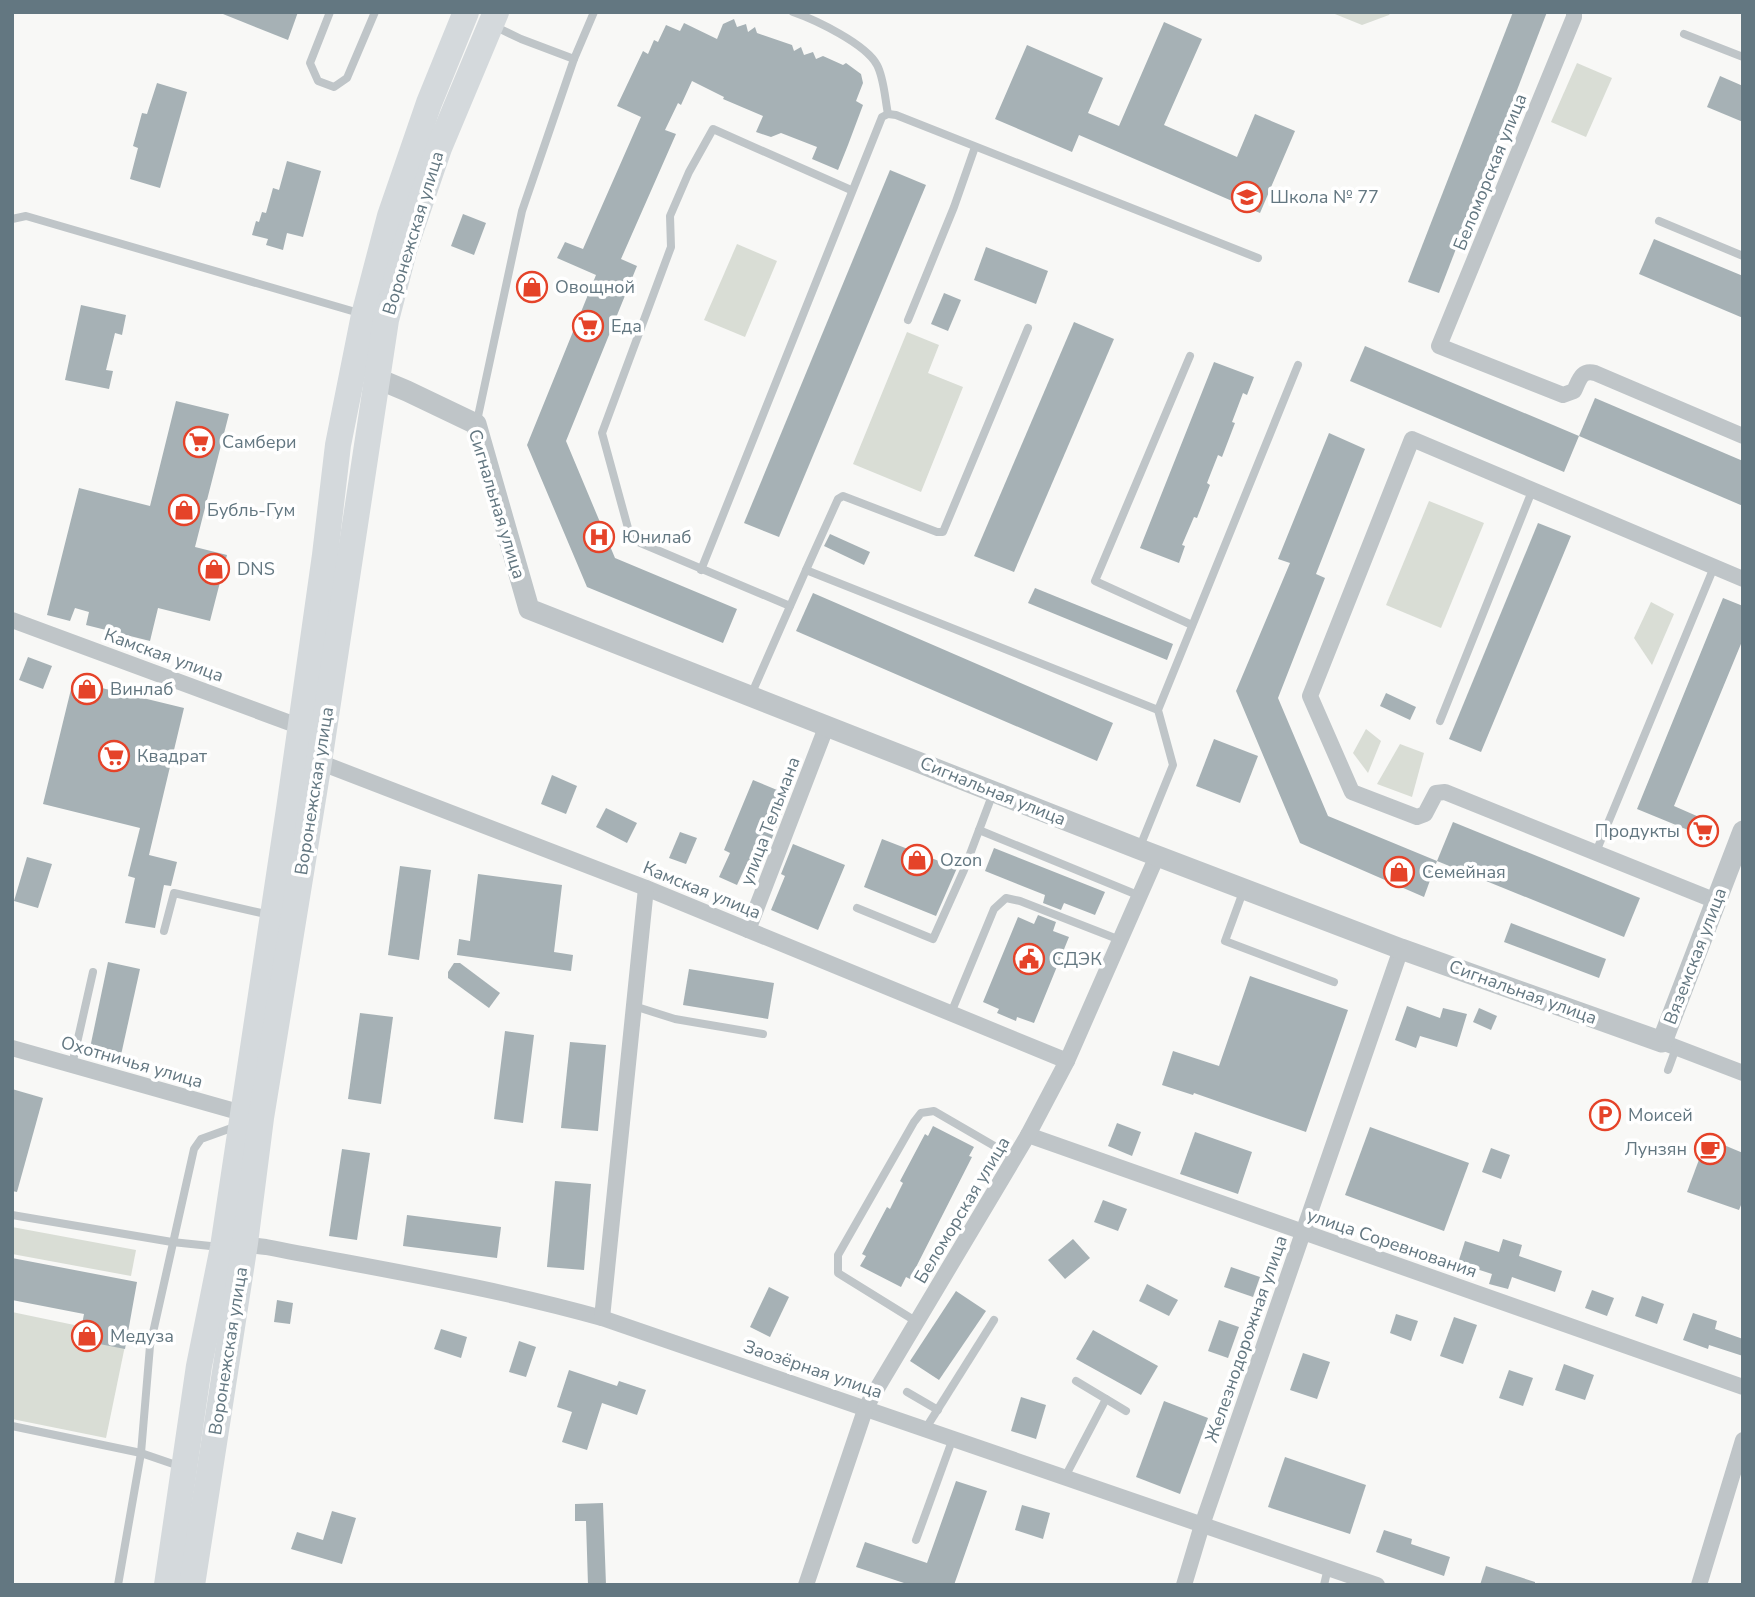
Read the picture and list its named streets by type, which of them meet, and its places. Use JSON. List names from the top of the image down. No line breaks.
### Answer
{"streets":{"main road":["Воронежская улица"],"street":["Беломорская улица","Сигнальная улица","Камская улица","улица Тельмана","Вяземская улица","Охотничья улица","улица Соревнования","Железнодорожная улица","Заозёрная улица"]},"crossings":[["Беломорская улица","Сигнальная улица"],["Беломорская улица","Камская улица"],["Беломорская улица","улица Соревнования"],["Беломорская улица","Заозёрная улица"],["Воронежская улица","Сигнальная улица"],["Воронежская улица","Камская улица"],["Воронежская улица","Охотничья улица"],["Воронежская улица","Заозёрная улица"],["Сигнальная улица","улица Тельмана"],["Сигнальная улица","Вяземская улица"],["Сигнальная улица","Железнодорожная улица"],["Камская улица","улица Тельмана"],["улица Соревнования","Железнодорожная улица"],["Железнодорожная улица","Заозёрная улица"]],"places":{"school or university":["Школа № 77"],"shop":["Овощной","Бубль-Гум","DNS","Винлаб","Ozon","Семейная","Медуза"],"supermarket":["Еда","Самбери","Квадрат","Продукты"],"hospital":["Юнилаб"],"public building":["СДЭК"],"parking":["Моисей"],"cafe":["Лунзян"]}}
